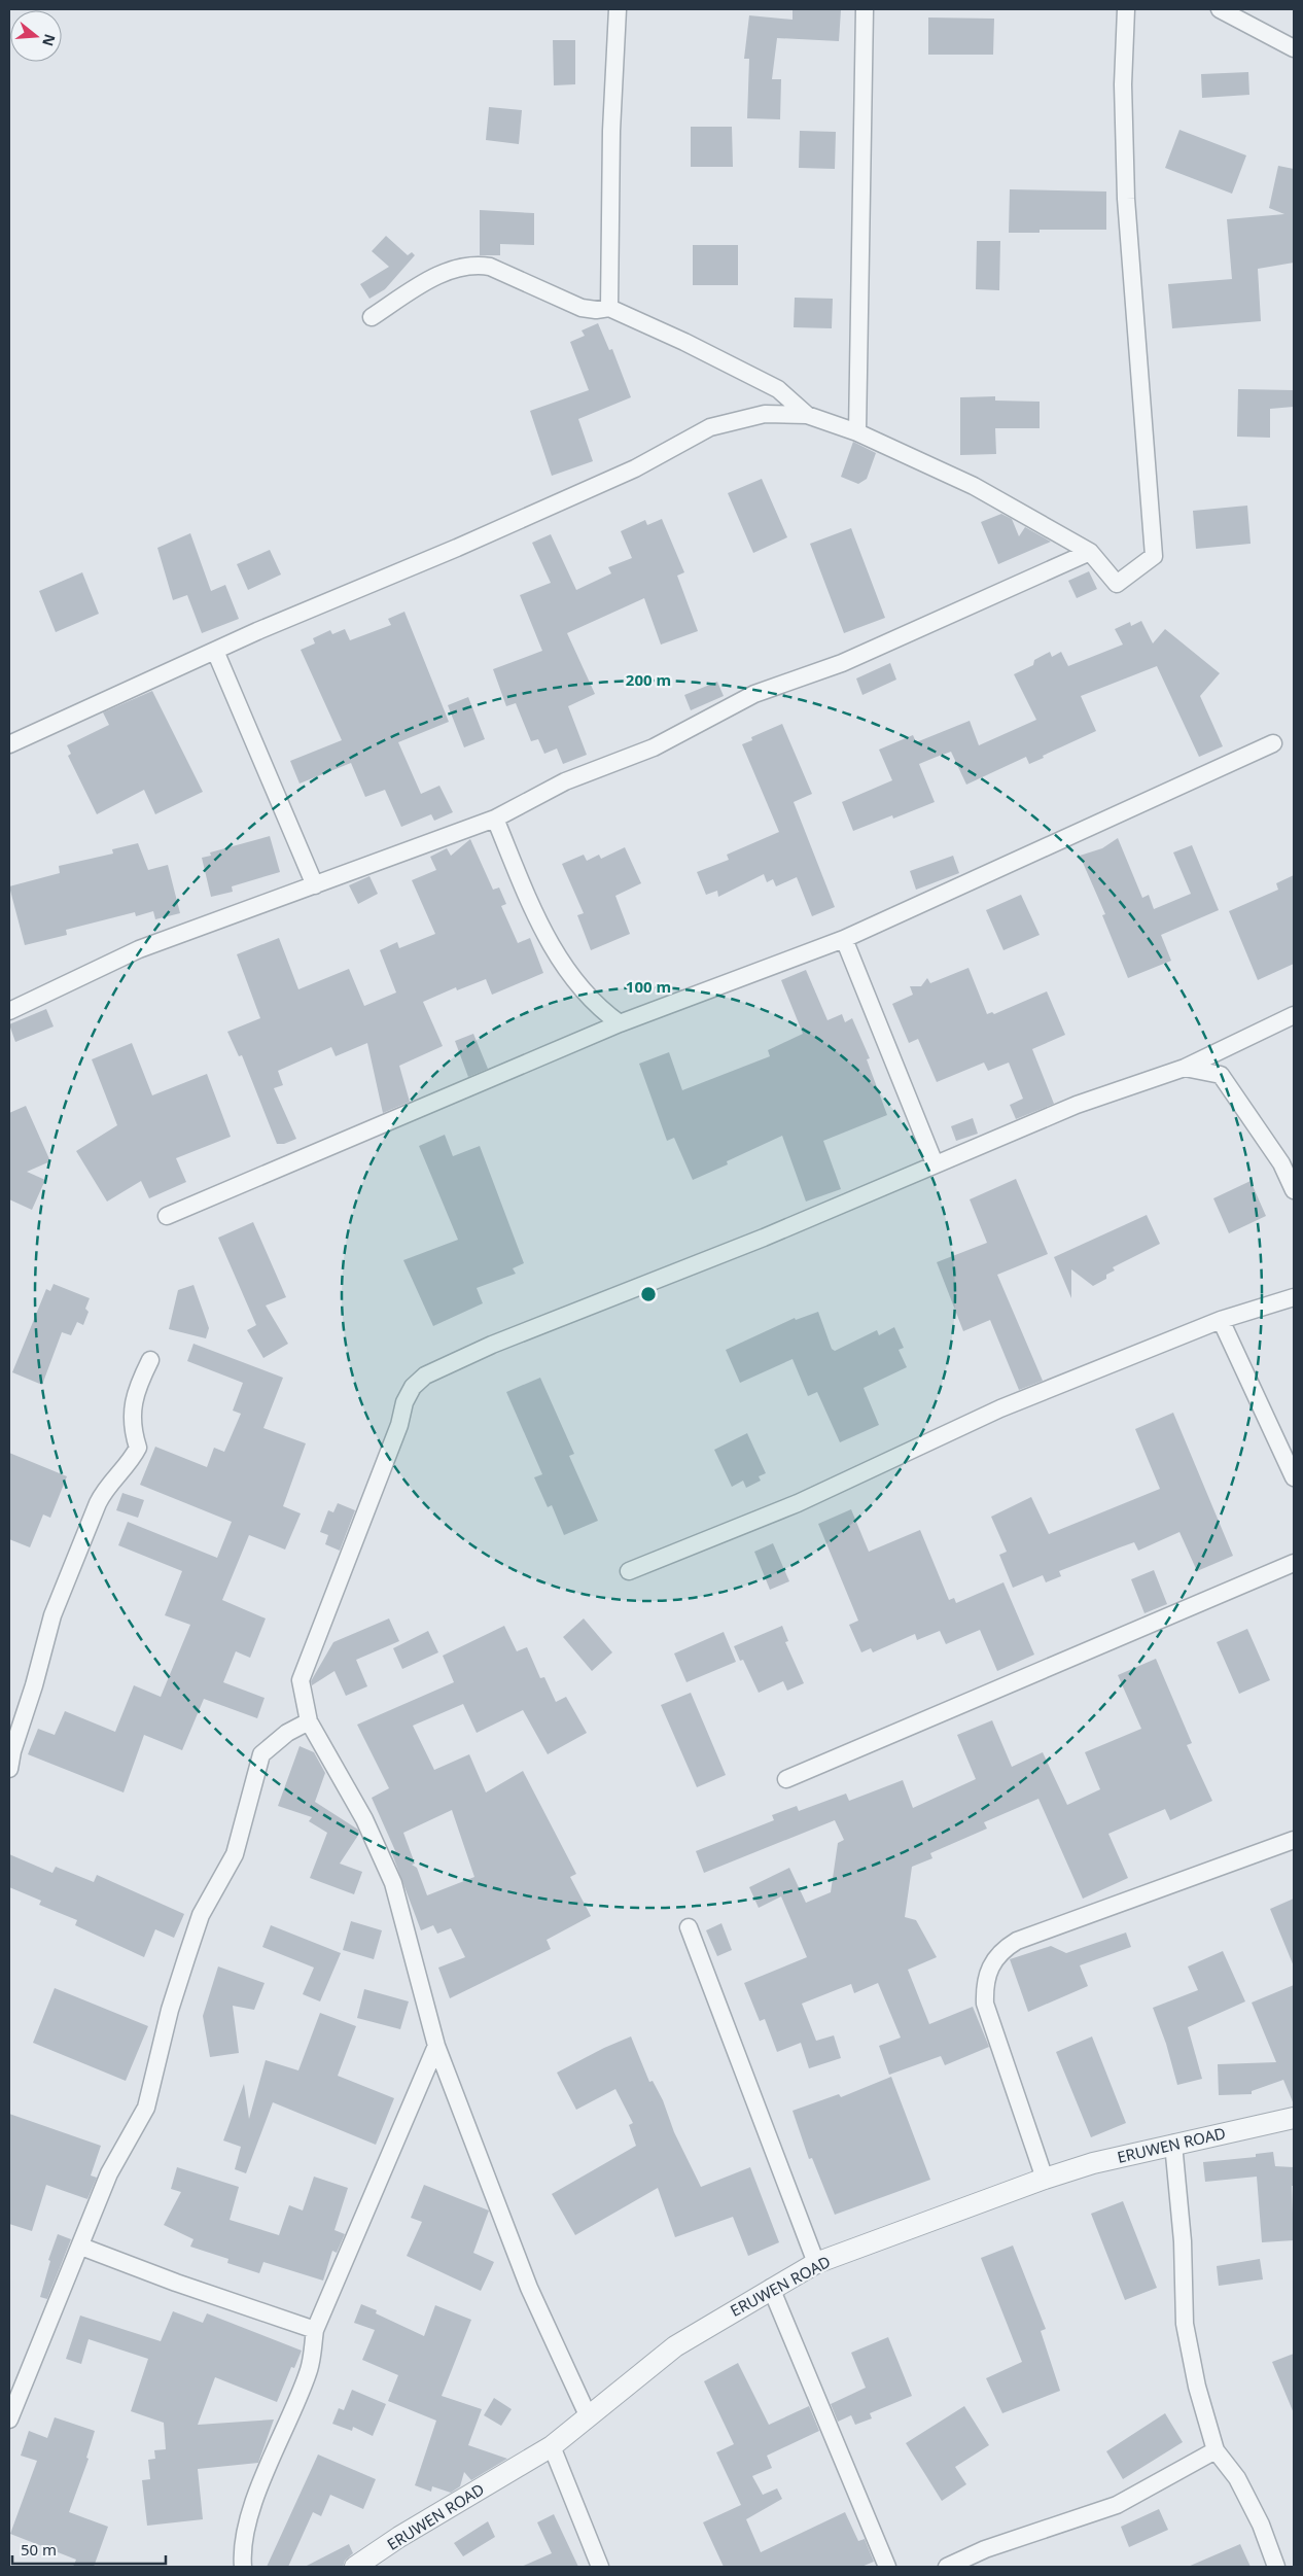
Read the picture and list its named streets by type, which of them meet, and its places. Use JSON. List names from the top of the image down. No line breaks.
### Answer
{"streets":{"street":["ERUWEN ROAD"]},"scale_bar":"50 m","north":"right","rings":["200 m","100 m"]}
